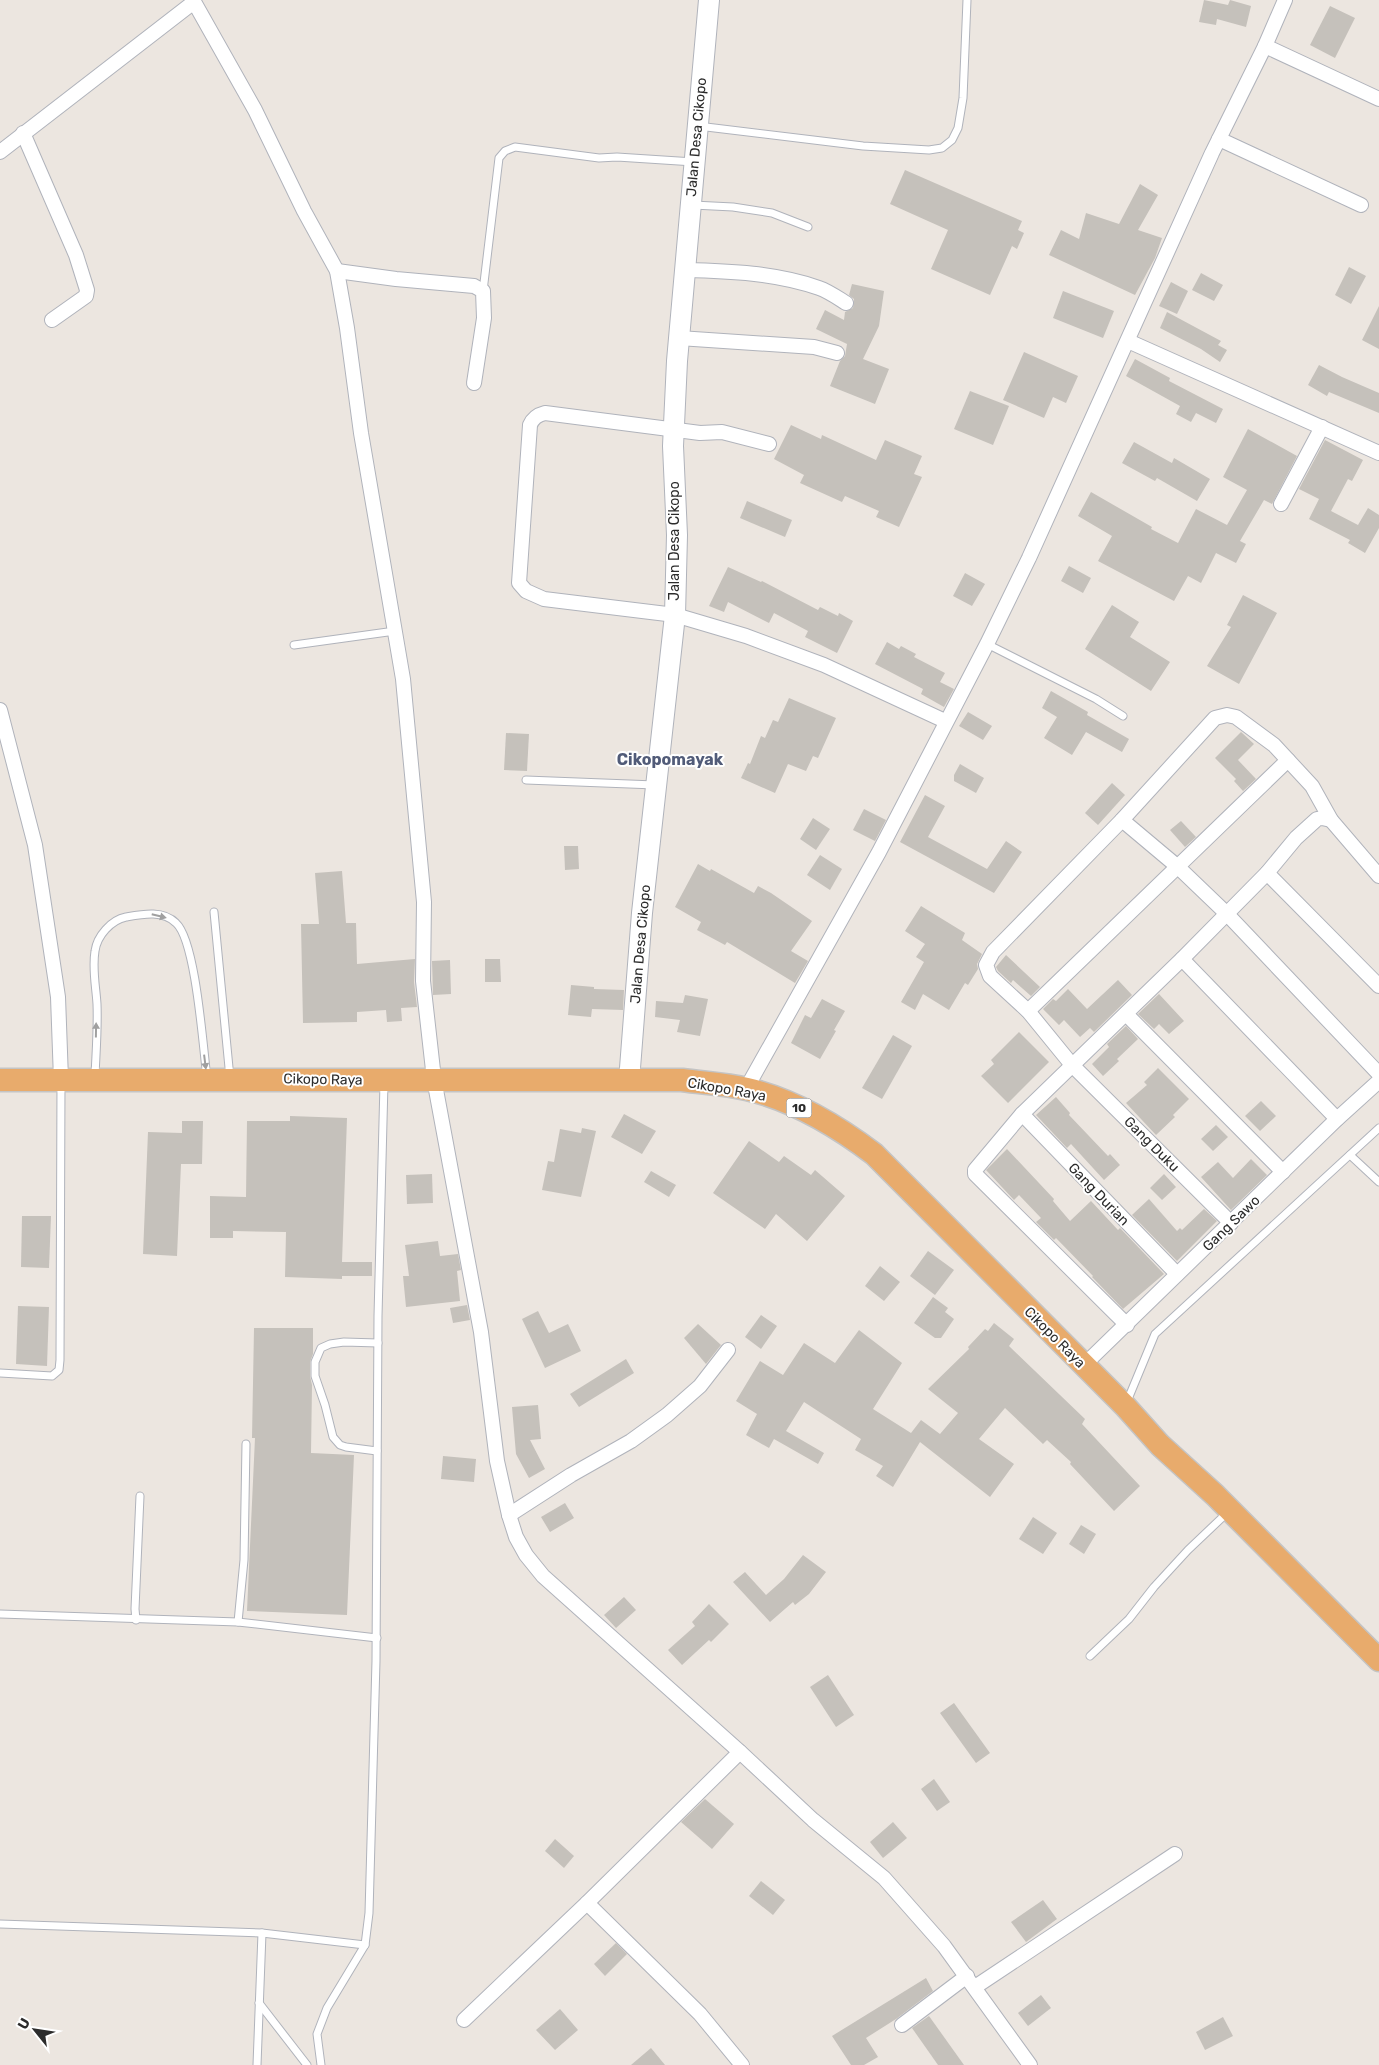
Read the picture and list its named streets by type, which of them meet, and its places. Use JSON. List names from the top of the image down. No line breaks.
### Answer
{"streets":{"highway":["Cikopo Raya","10"],"main road":["Jalan Desa Cikopo"],"street":["Gang Duku","Gang Durian","Gang Sawo"]},"crossings":[["Jalan Desa Cikopo","Cikopo Raya"],["Cikopo Raya","Gang Sawo"],["Gang Duku","Gang Sawo"],["Gang Durian","Gang Sawo"]],"districts":["Cikopomayak"],"north":"top left"}
